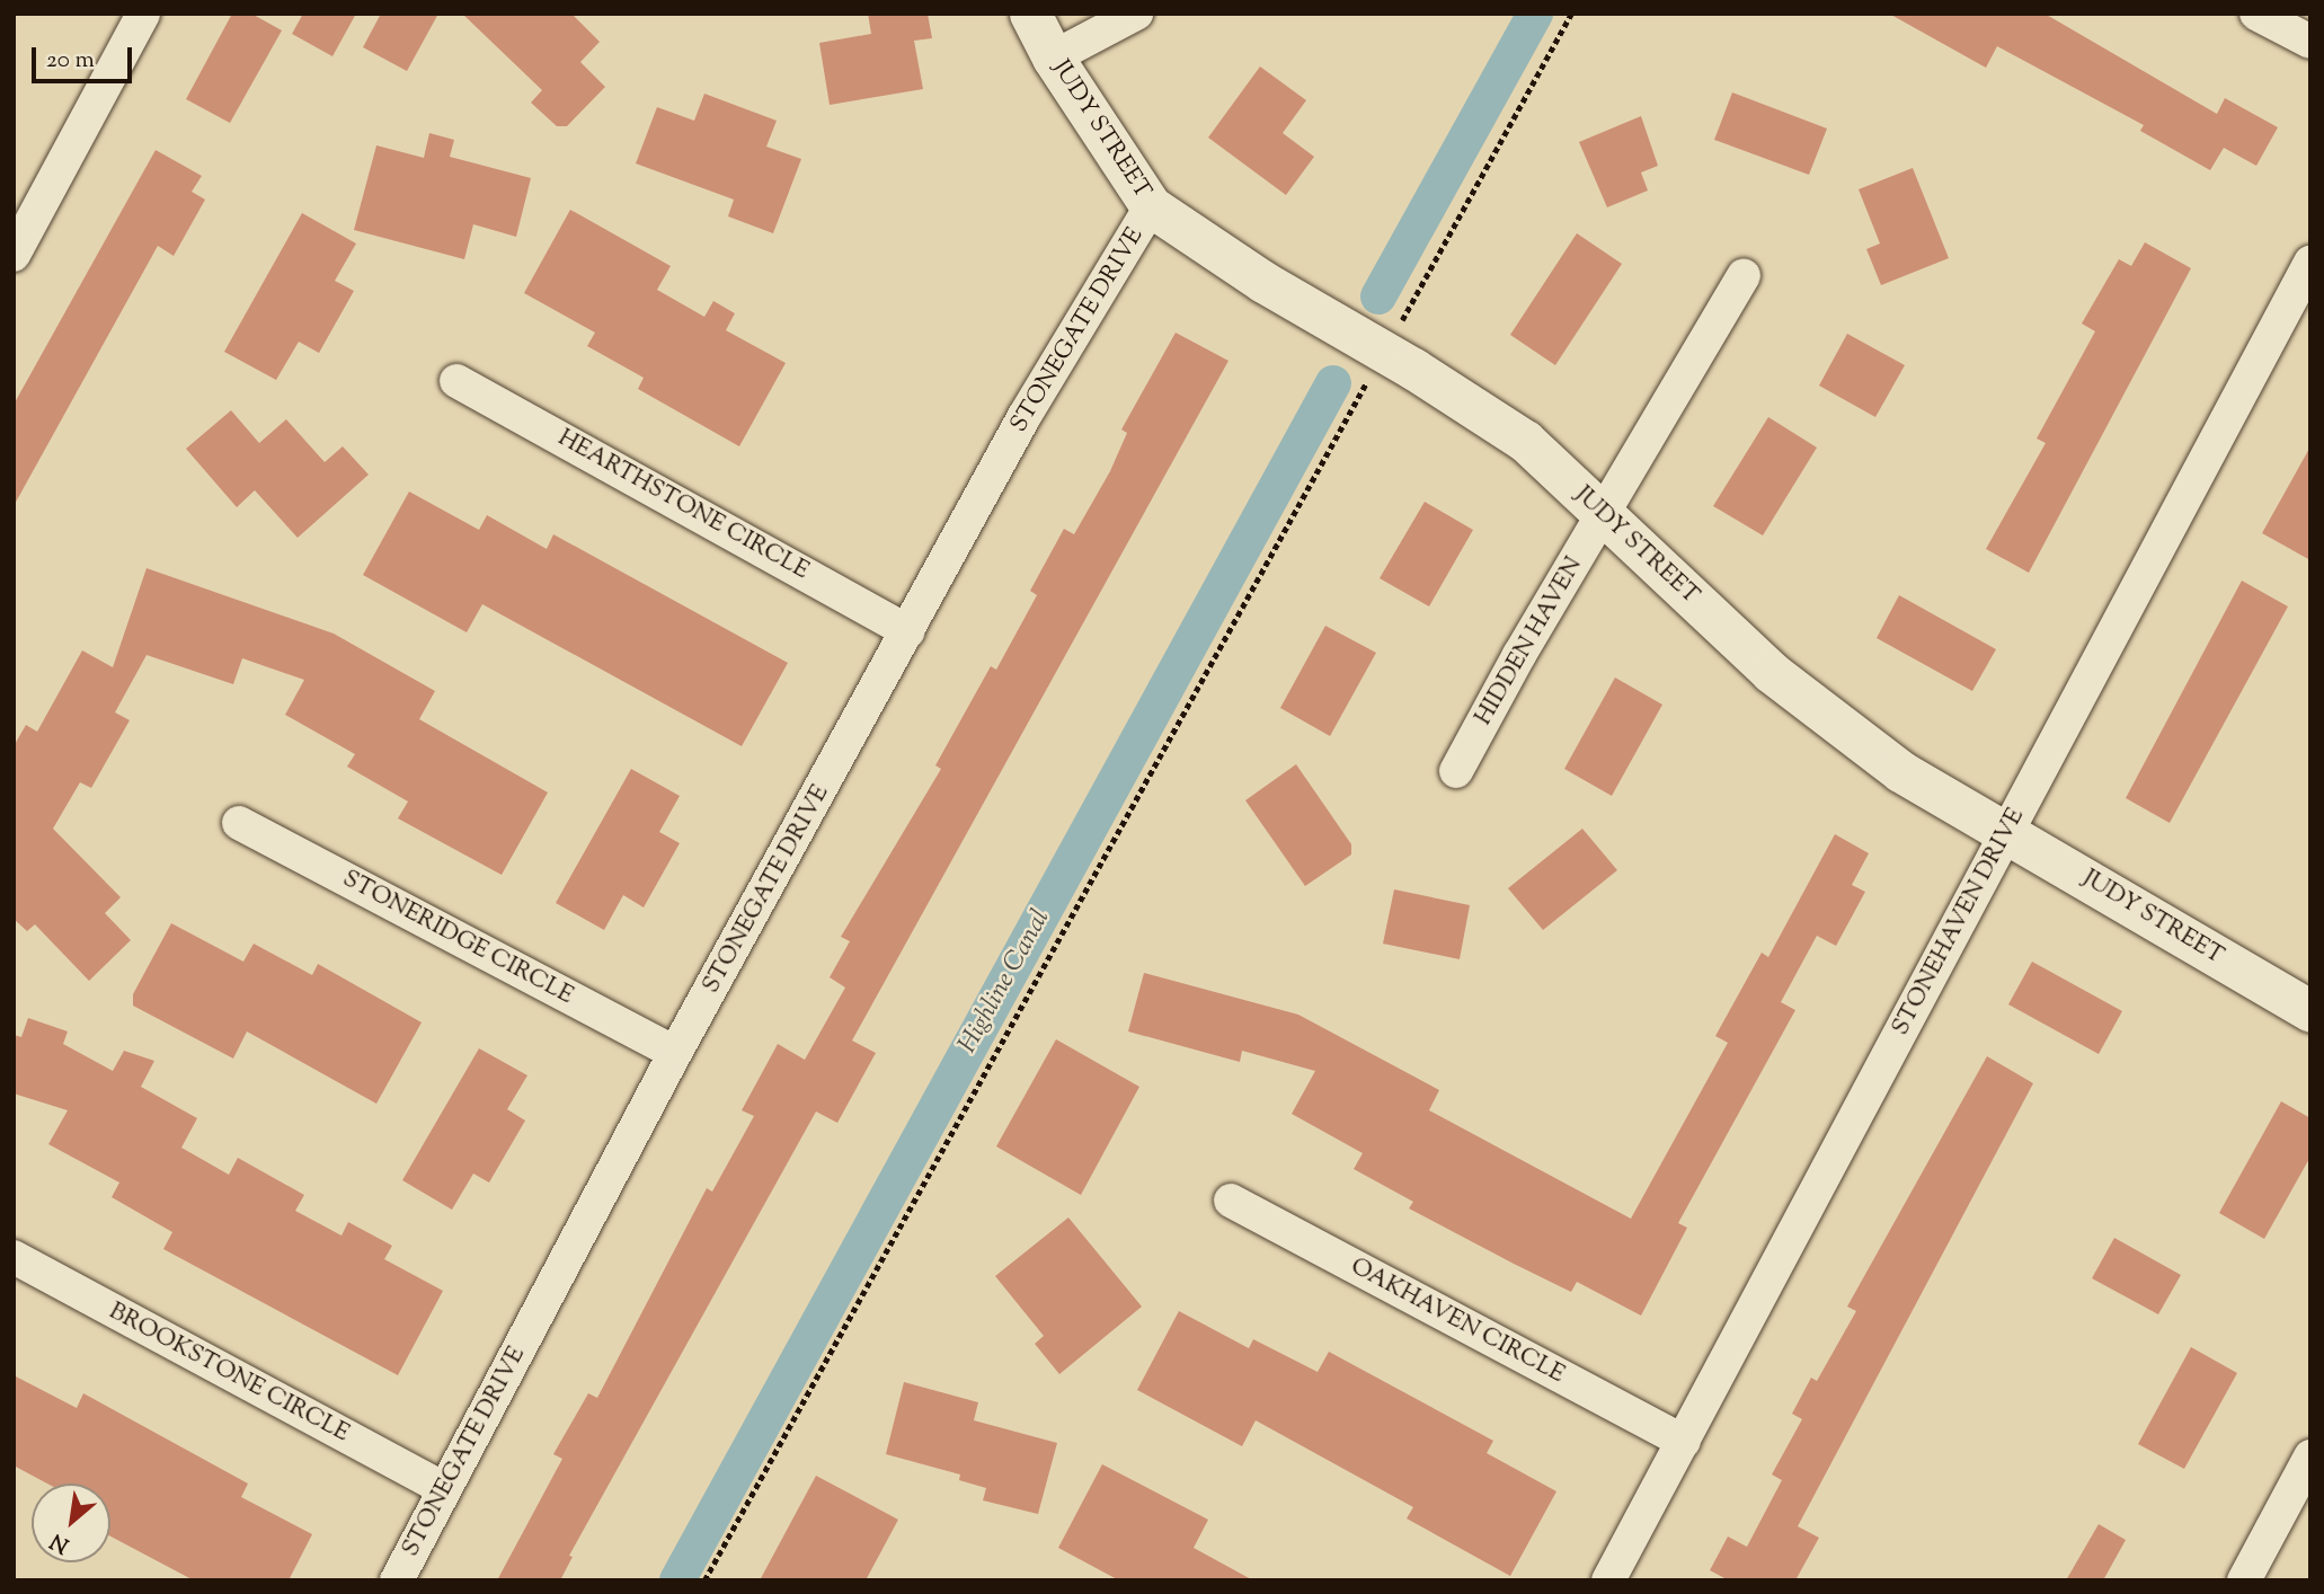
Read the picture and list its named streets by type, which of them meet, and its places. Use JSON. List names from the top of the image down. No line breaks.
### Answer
{"streets":{"street":["JUDY STREET","STONEGATE DRIVE","HEARTHSTONE CIRCLE","HIDDEN HAVEN","STONEHAVEN DRIVE","STONERIDGE CIRCLE","OAKHAVEN CIRCLE","BROOKSTONE CIRCLE"]},"crossings":[["JUDY STREET","STONEGATE DRIVE"],["JUDY STREET","HIDDEN HAVEN"],["JUDY STREET","STONEHAVEN DRIVE"],["STONEGATE DRIVE","HEARTHSTONE CIRCLE"],["STONEGATE DRIVE","STONERIDGE CIRCLE"],["STONEGATE DRIVE","BROOKSTONE CIRCLE"],["STONEHAVEN DRIVE","OAKHAVEN CIRCLE"]],"water":["Highline Canal"],"scale_bar":"20 m","north":"bottom left"}
